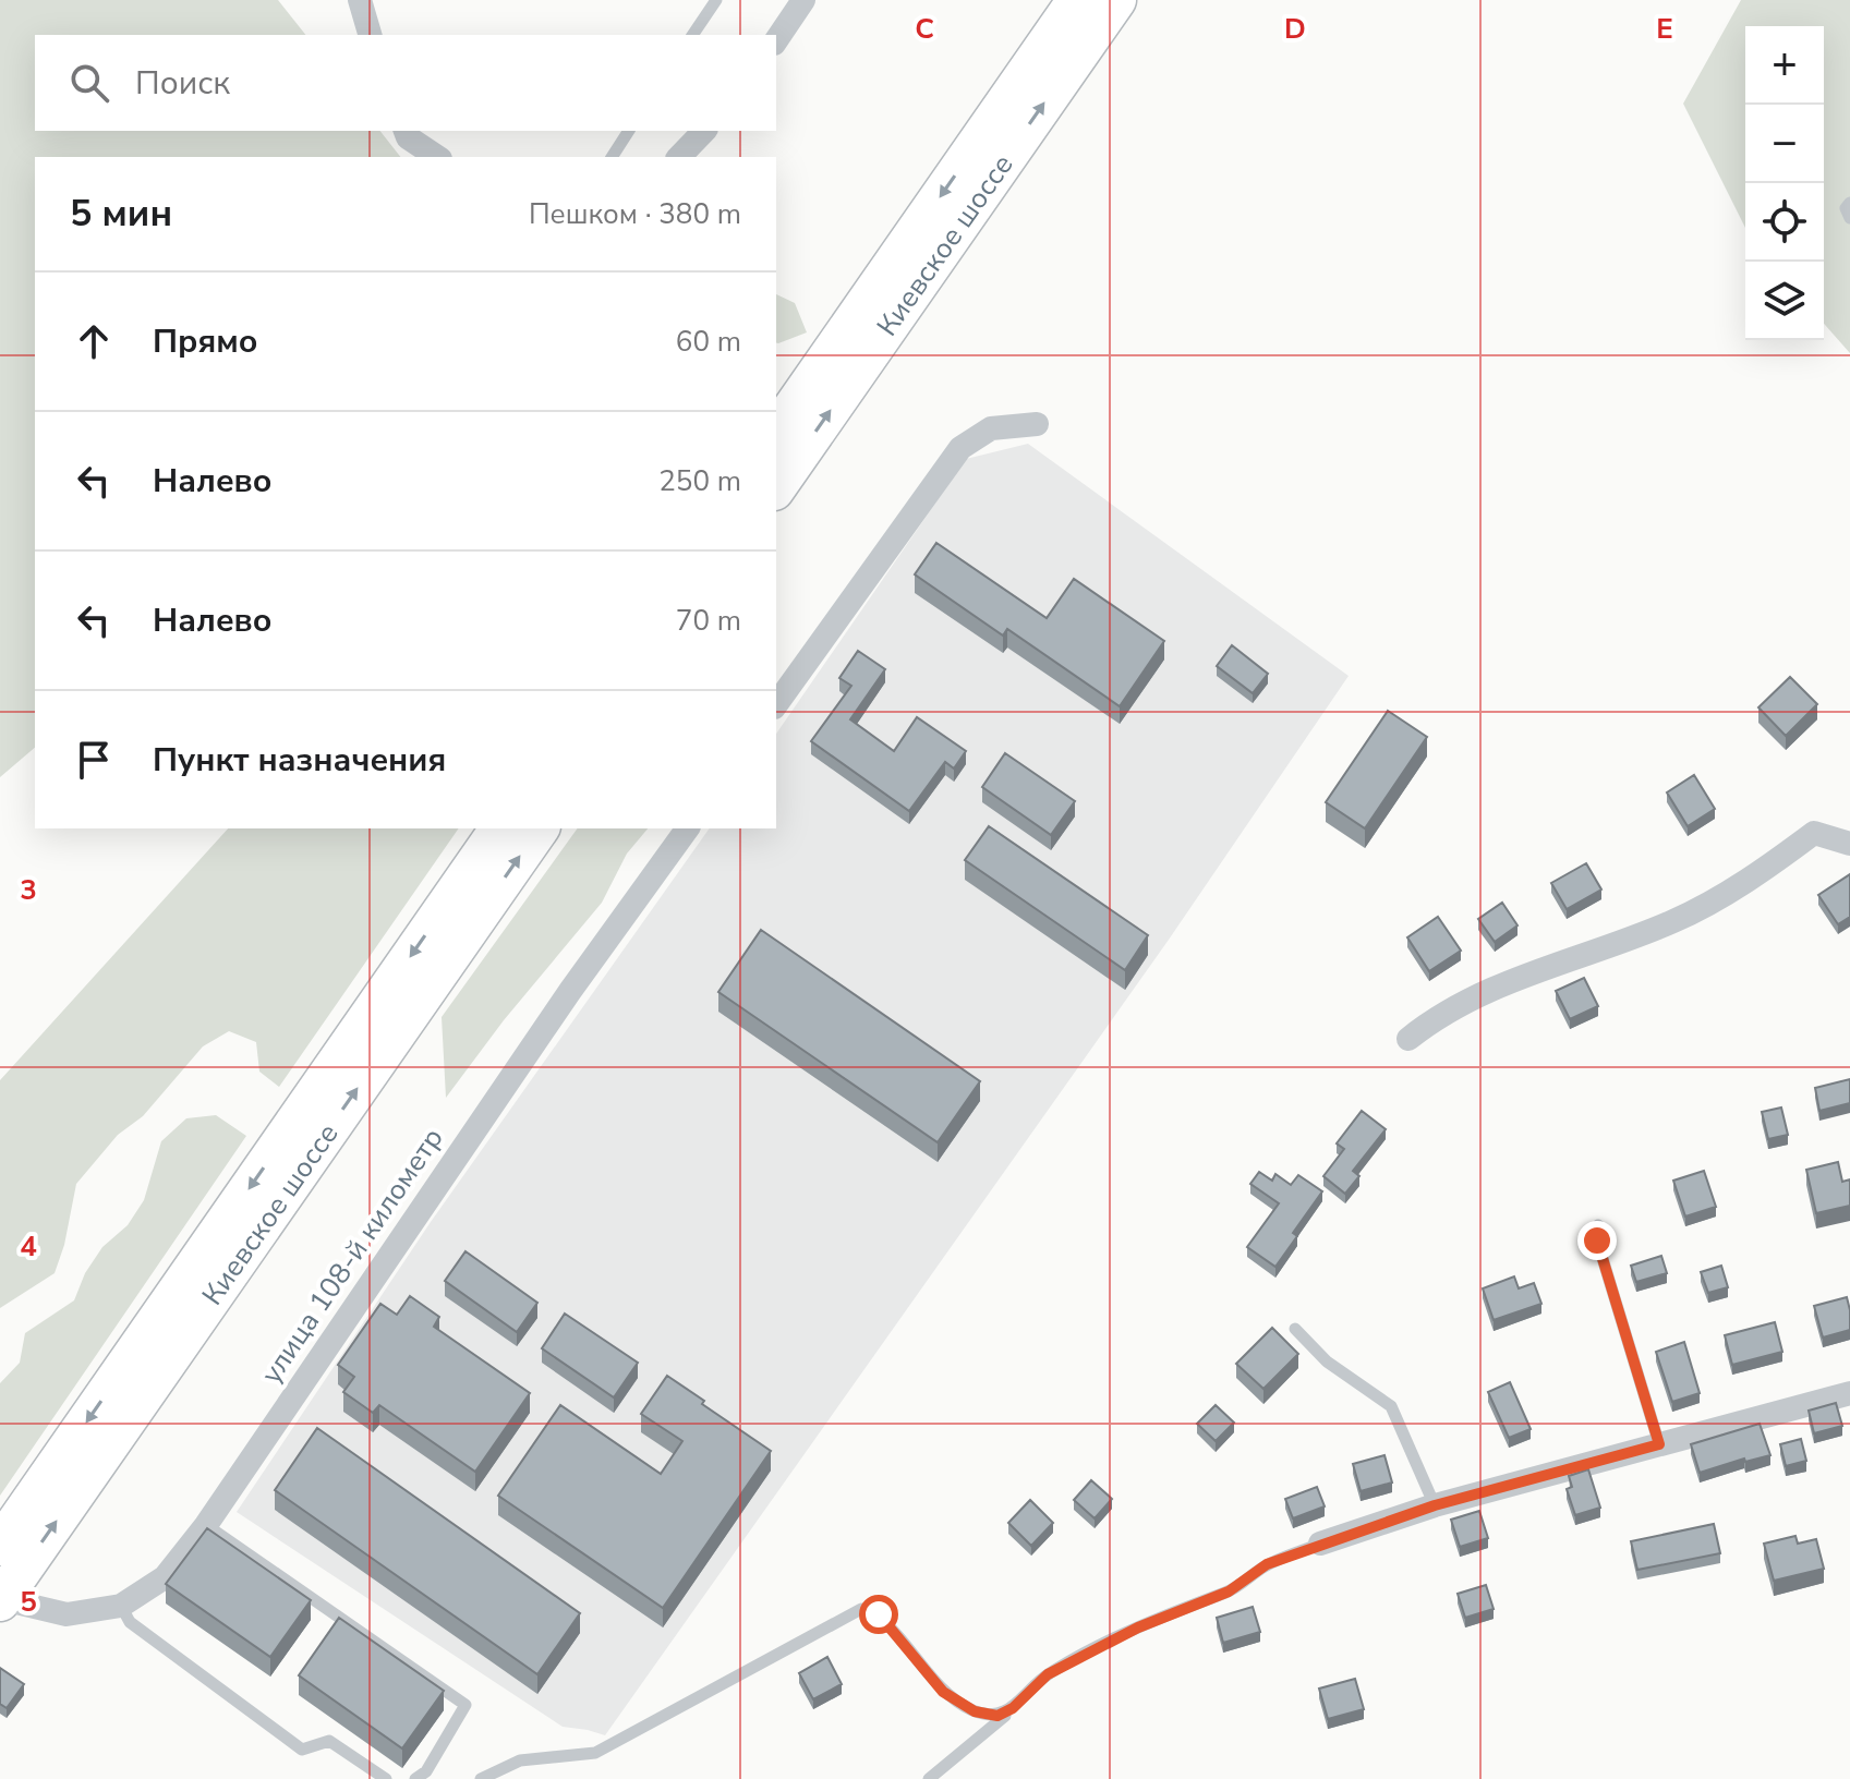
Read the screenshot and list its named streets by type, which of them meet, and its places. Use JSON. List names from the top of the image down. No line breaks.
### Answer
{"streets":{"highway":["Киевское шоссе"],"street":["улица 108-й километр"]},"crossings":[["Киевское шоссе","улица 108-й километр"]],"page":{"map_buttons":["+","−"],"search":"Поиск","heading":["5 мин","Пешком · 380 m"],"list":[["Прямо","60 m"],["Налево","250 m"],["Налево","70 m"],"Пункт назначения"]},"grid":{"columns":["C","D","E"],"rows":["3","4","5"]}}
